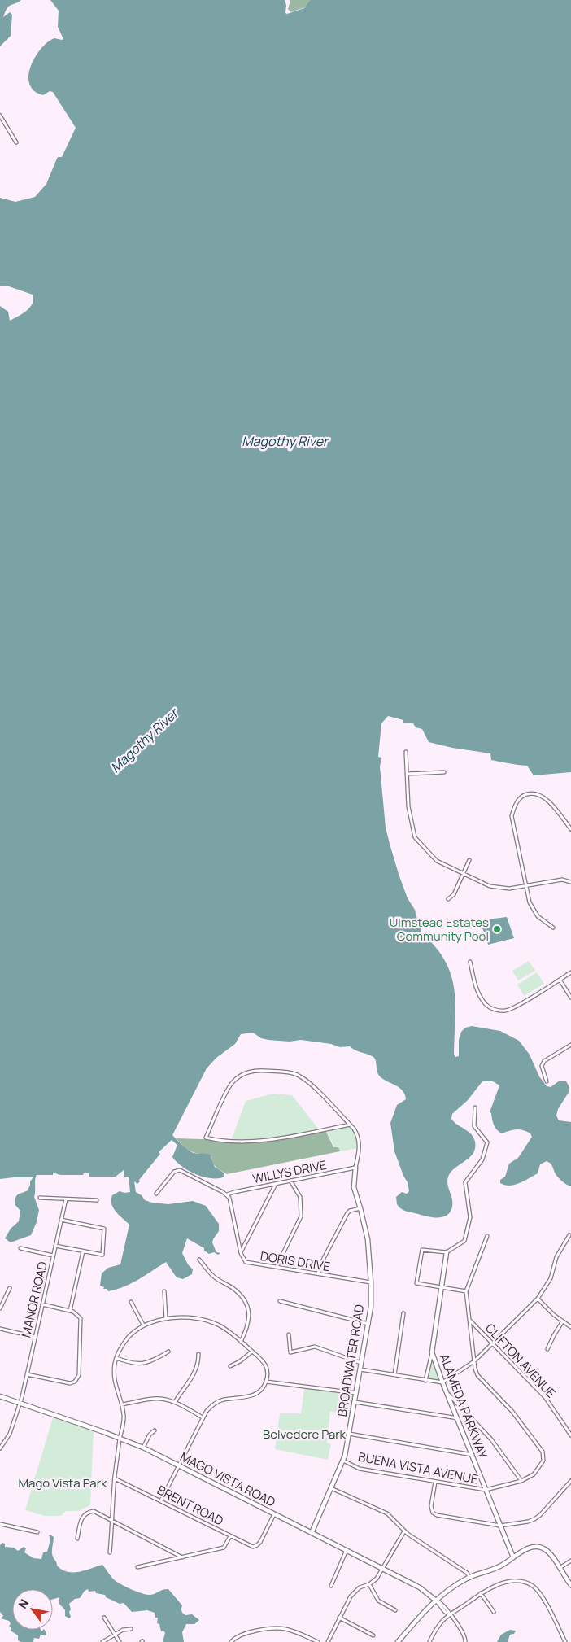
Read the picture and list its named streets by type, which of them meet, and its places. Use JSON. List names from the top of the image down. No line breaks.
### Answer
{"streets":{"street":["WILLYS DRIVE","DORIS DRIVE","MANOR ROAD","BROADWATER ROAD","CLIFTON AVENUE","ALAMEDA PARKWAY","BUENA VISTA AVENUE","MAGO VISTA ROAD","BRENT ROAD"]},"crossings":[["WILLYS DRIVE","BROADWATER ROAD"],["DORIS DRIVE","BROADWATER ROAD"],["MANOR ROAD","MAGO VISTA ROAD"],["BROADWATER ROAD","BUENA VISTA AVENUE"],["BROADWATER ROAD","MAGO VISTA ROAD"],["CLIFTON AVENUE","BUENA VISTA AVENUE"],["ALAMEDA PARKWAY","BUENA VISTA AVENUE"],["MAGO VISTA ROAD","BRENT ROAD"]],"water":["Magothy River"],"parks":["Belvedere Park","Mago Vista Park"],"places":["Ulmstead Estates Community Pool"],"north":"top left"}
